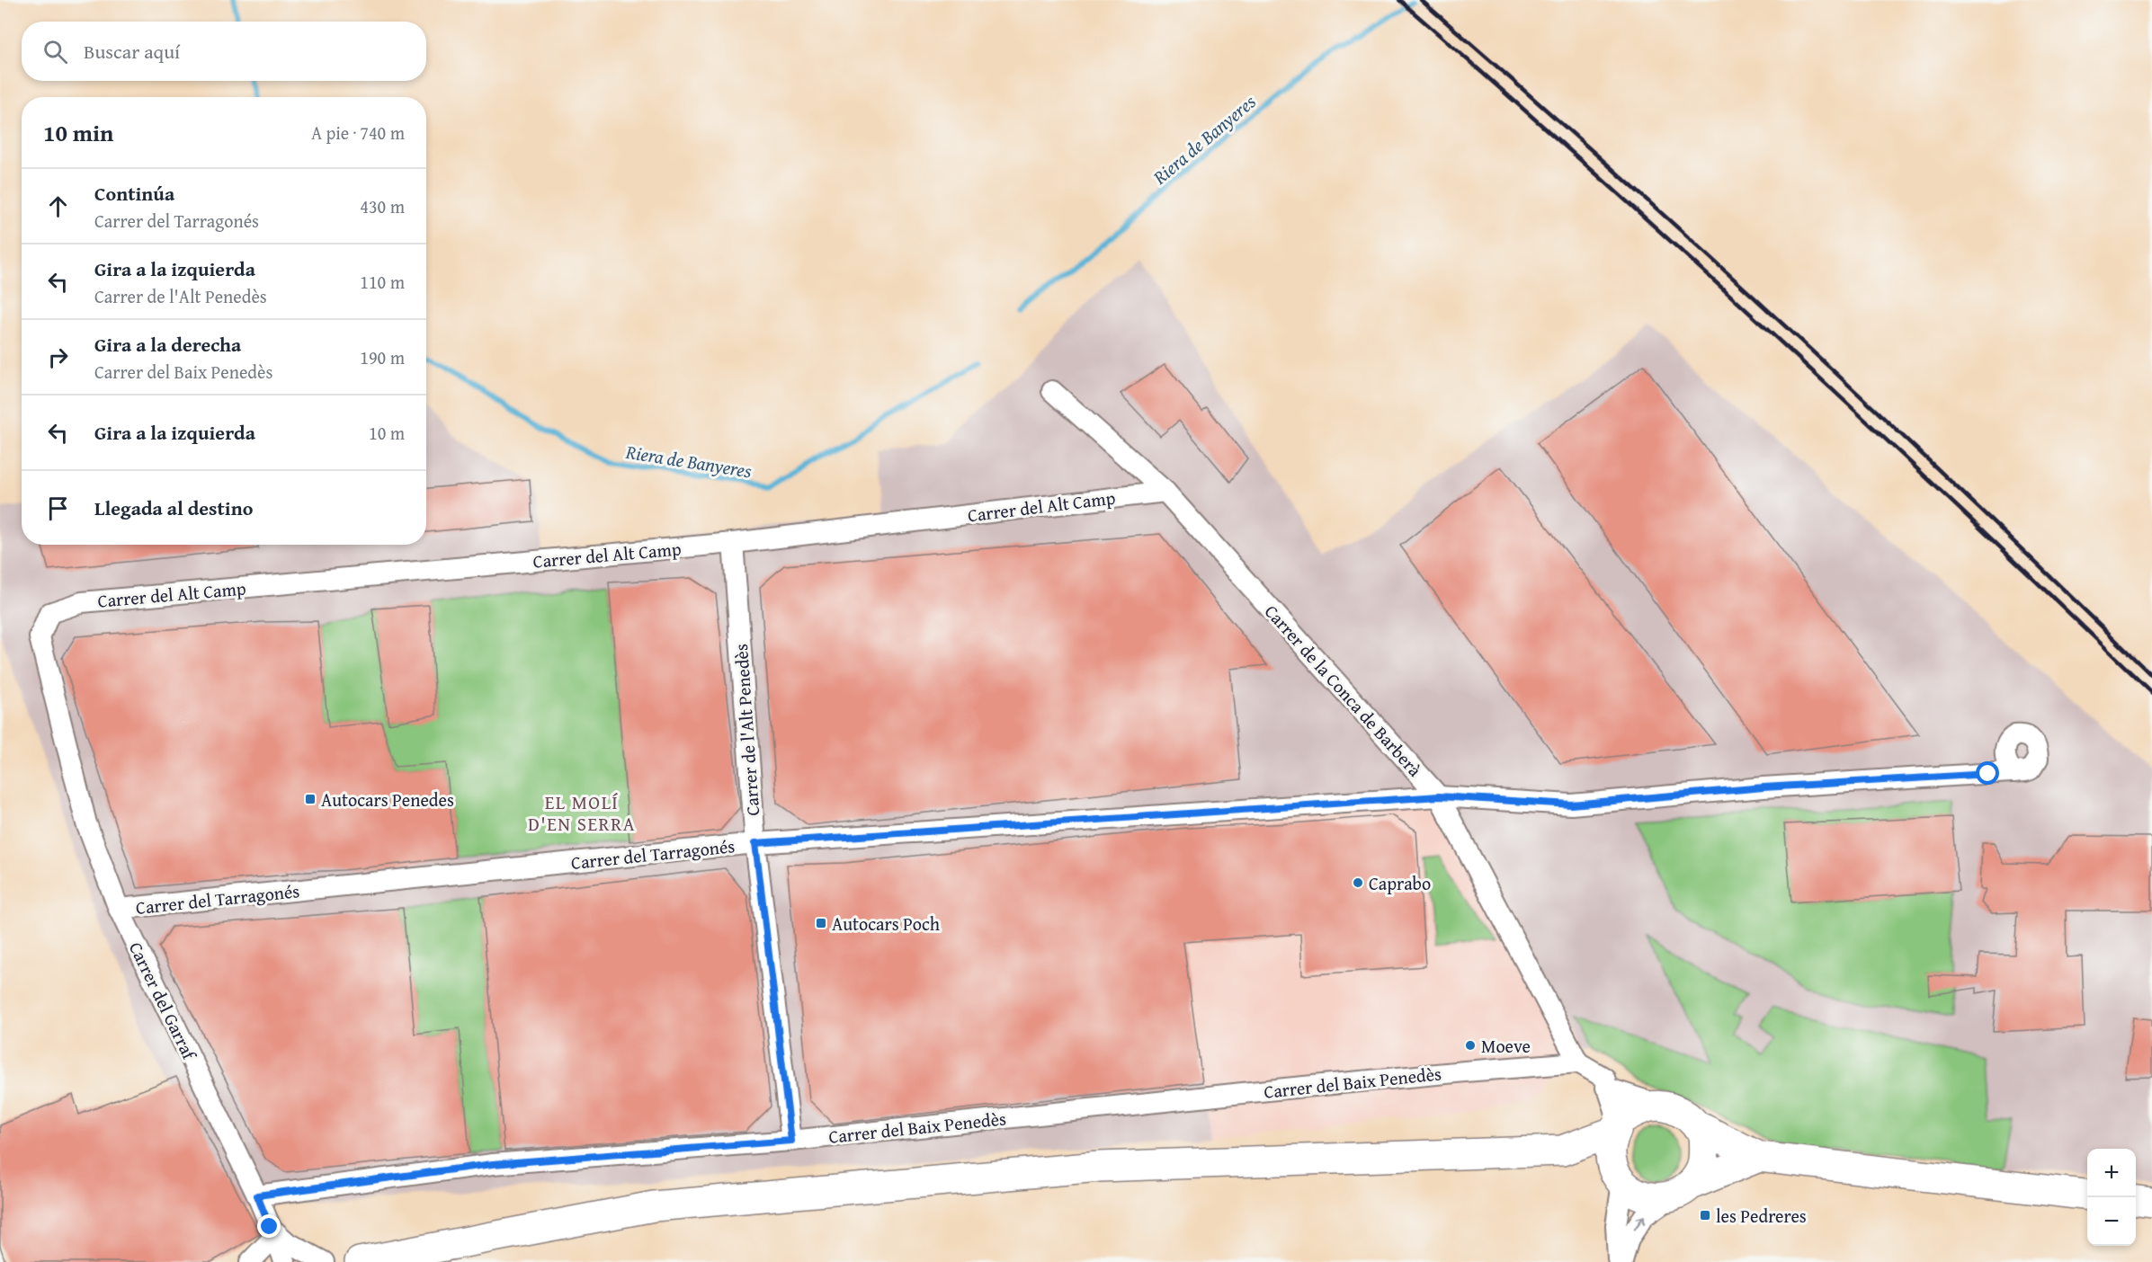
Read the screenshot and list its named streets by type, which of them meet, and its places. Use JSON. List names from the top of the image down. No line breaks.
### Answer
{"streets":{"street":["Carrer del Alt Camp","Carrer de la Conca de Barberà","Carrer de l'Alt Penedès","Carrer del Tarragonés","Carrer del Garraf","Carrer del Baix Penedès"]},"crossings":[["Carrer del Alt Camp","Carrer de la Conca de Barberà"],["Carrer del Alt Camp","Carrer de l'Alt Penedès"],["Carrer del Alt Camp","Carrer del Garraf"],["Carrer de la Conca de Barberà","Carrer del Tarragonés"],["Carrer de la Conca de Barberà","Carrer del Baix Penedès"],["Carrer de l'Alt Penedès","Carrer del Tarragonés"],["Carrer de l'Alt Penedès","Carrer del Baix Penedès"],["Carrer del Tarragonés","Carrer del Garraf"],["Carrer del Garraf","Carrer del Baix Penedès"]],"districts":["EL MOLÍ D'EN SERRA"],"water":["Riera de Banyeres"],"places":{"transit":["Autocars Penedes","Autocars Poch","les Pedreres"],"other":["Caprabo","Moeve"]},"page":{"search":"Buscar aquí","heading":["10 min","A pie · 740 m"],"list":[["Continúa","Carrer del Tarragonés","430 m"],["Gira a la izquierda","Carrer de l'Alt Penedès","110 m"],["Gira a la derecha","Carrer del Baix Penedès","190 m"],["Gira a la izquierda","10 m"],"Llegada al destino"],"map_buttons":["+","−"]}}
